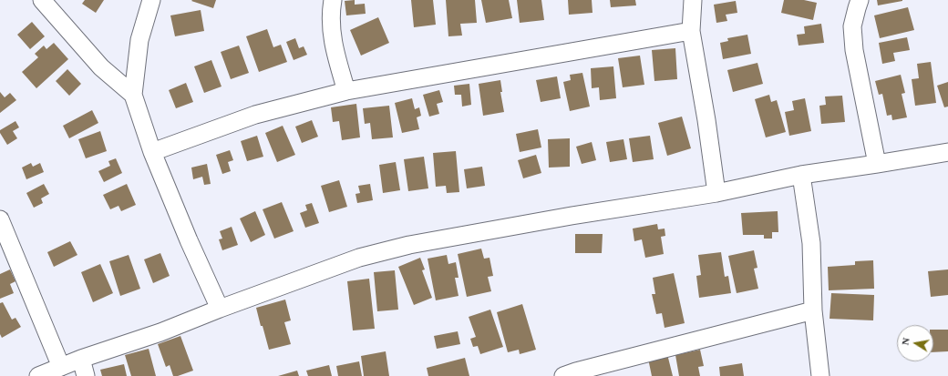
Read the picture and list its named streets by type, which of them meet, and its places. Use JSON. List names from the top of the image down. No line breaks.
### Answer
{"north":"left"}
